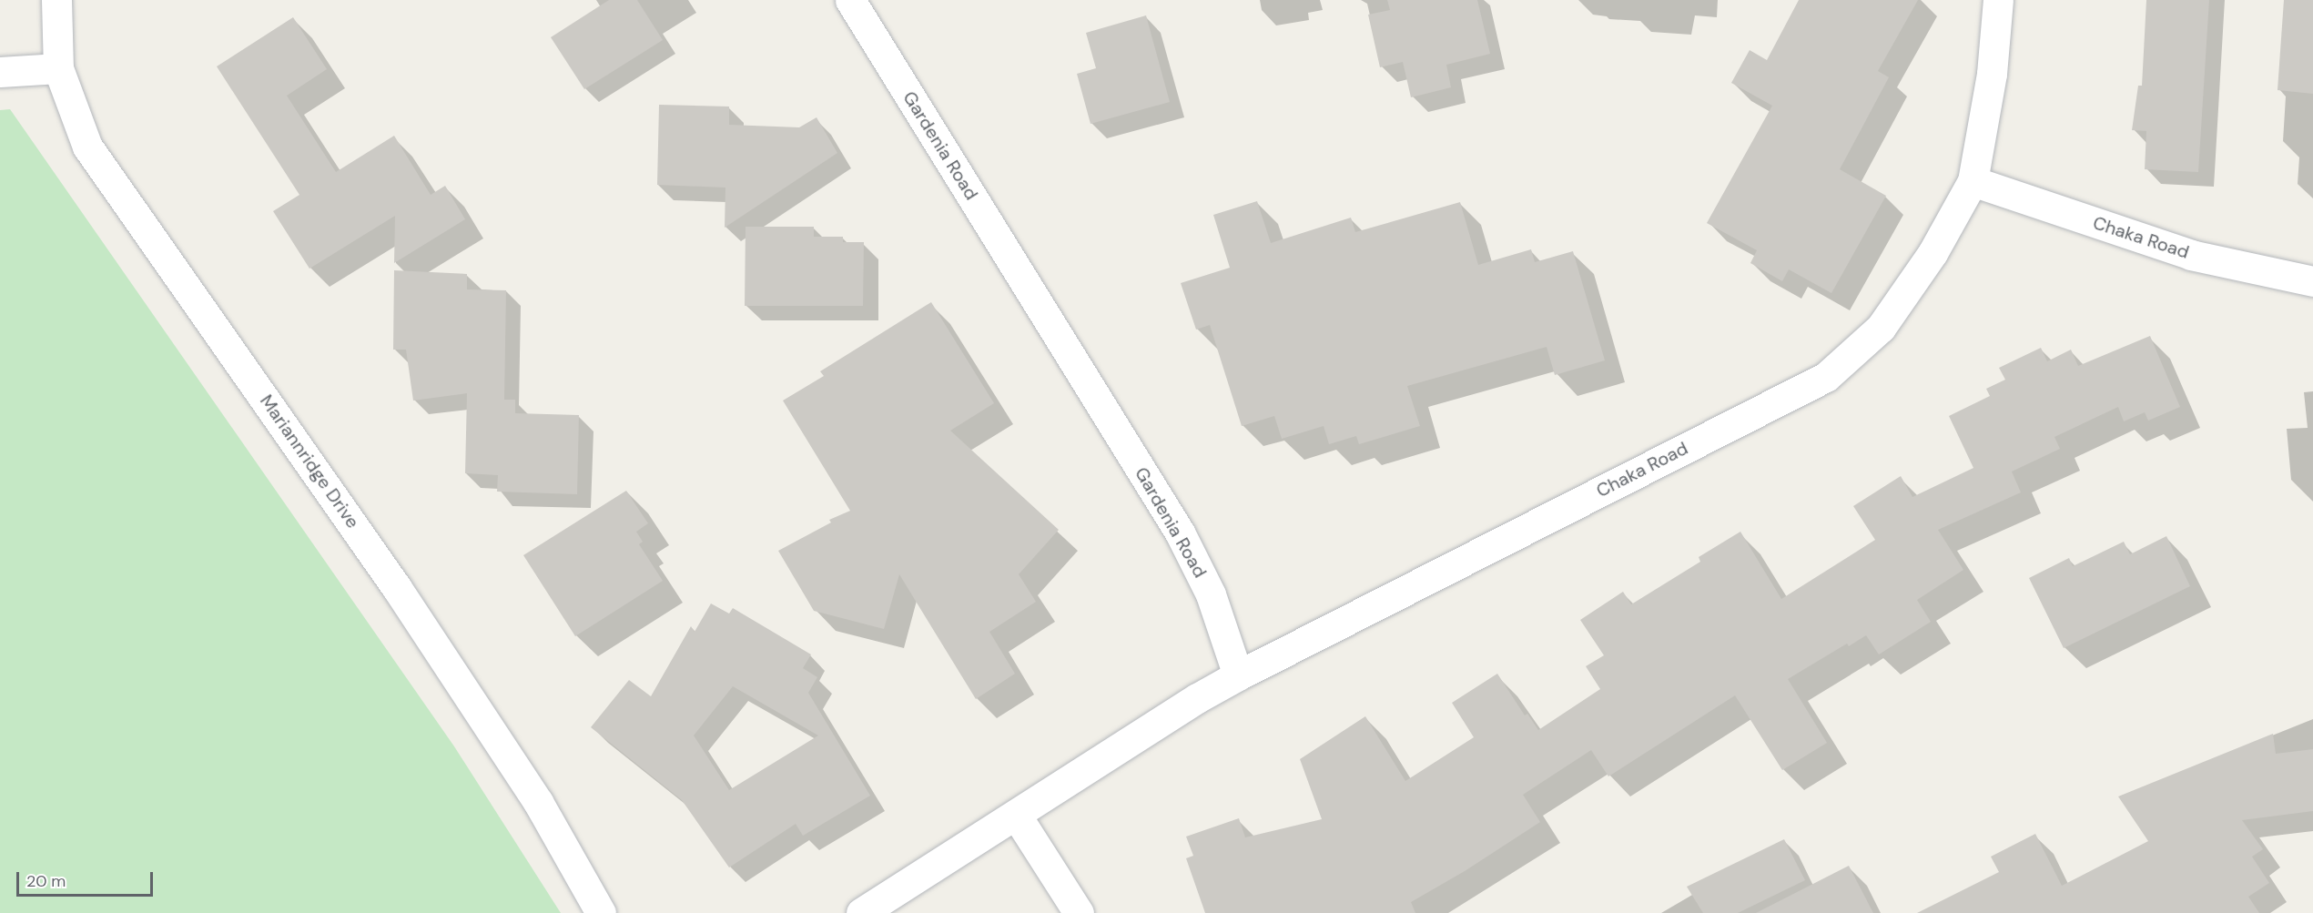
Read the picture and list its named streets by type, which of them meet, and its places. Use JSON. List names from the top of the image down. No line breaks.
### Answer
{"streets":{"street":["Gardenia Road","Chaka Road","Mariannridge Drive"]},"crossings":[["Gardenia Road","Chaka Road"]],"scale_bar":"20 m"}
